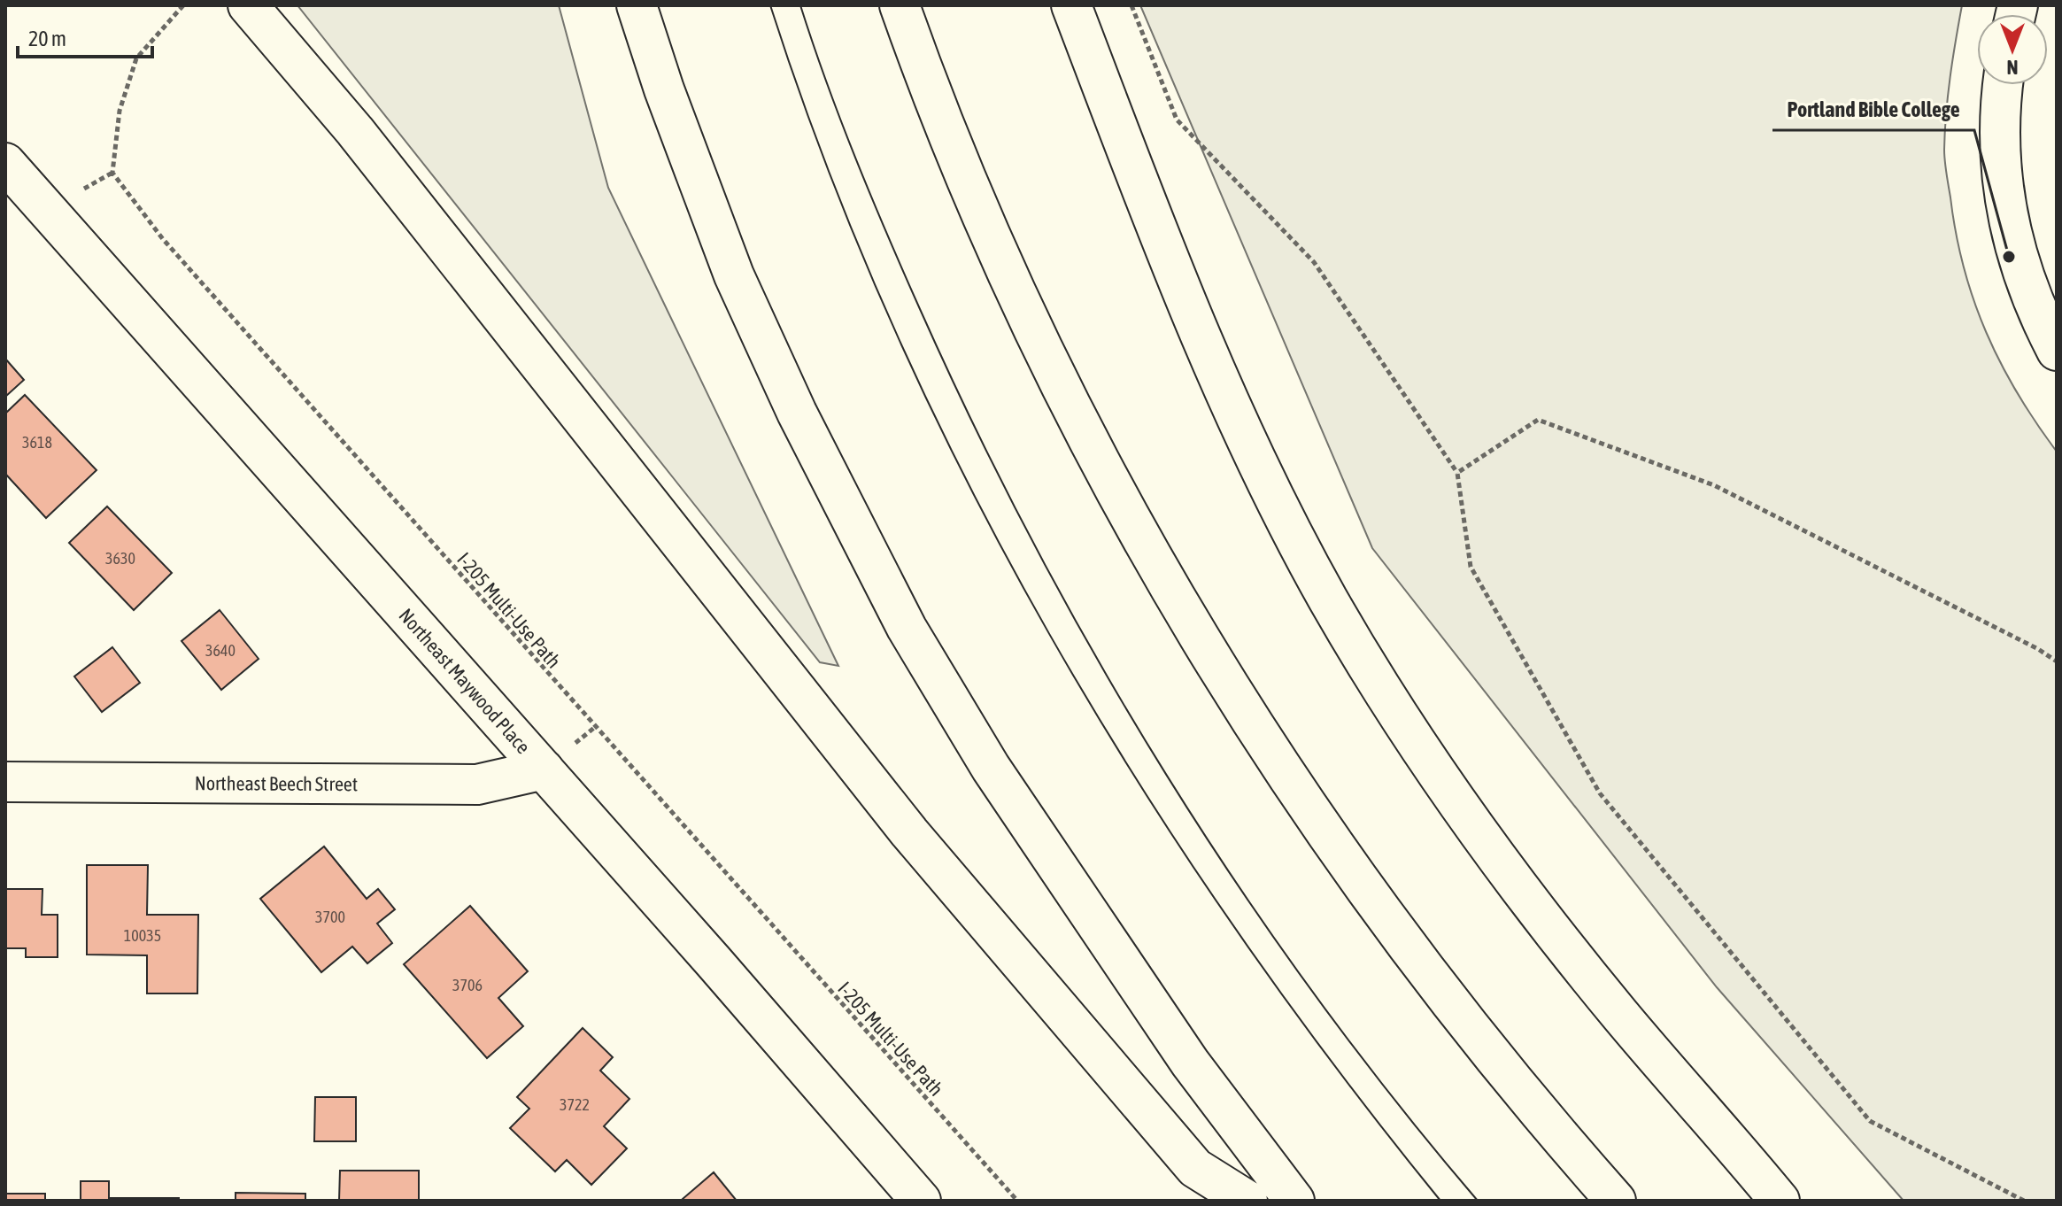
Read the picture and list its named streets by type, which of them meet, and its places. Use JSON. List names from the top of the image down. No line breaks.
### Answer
{"streets":{"main road":["Northeast Maywood Place","Northeast Beech Street"],"path":["I-205 Multi-Use Path"]},"crossings":[["Northeast Maywood Place","Northeast Beech Street"]],"places":["Portland Bible College"],"house_numbers":["3618","3630","3640","3700","10035","3706","3722"],"scale_bar":"20 m","north":"bottom"}
